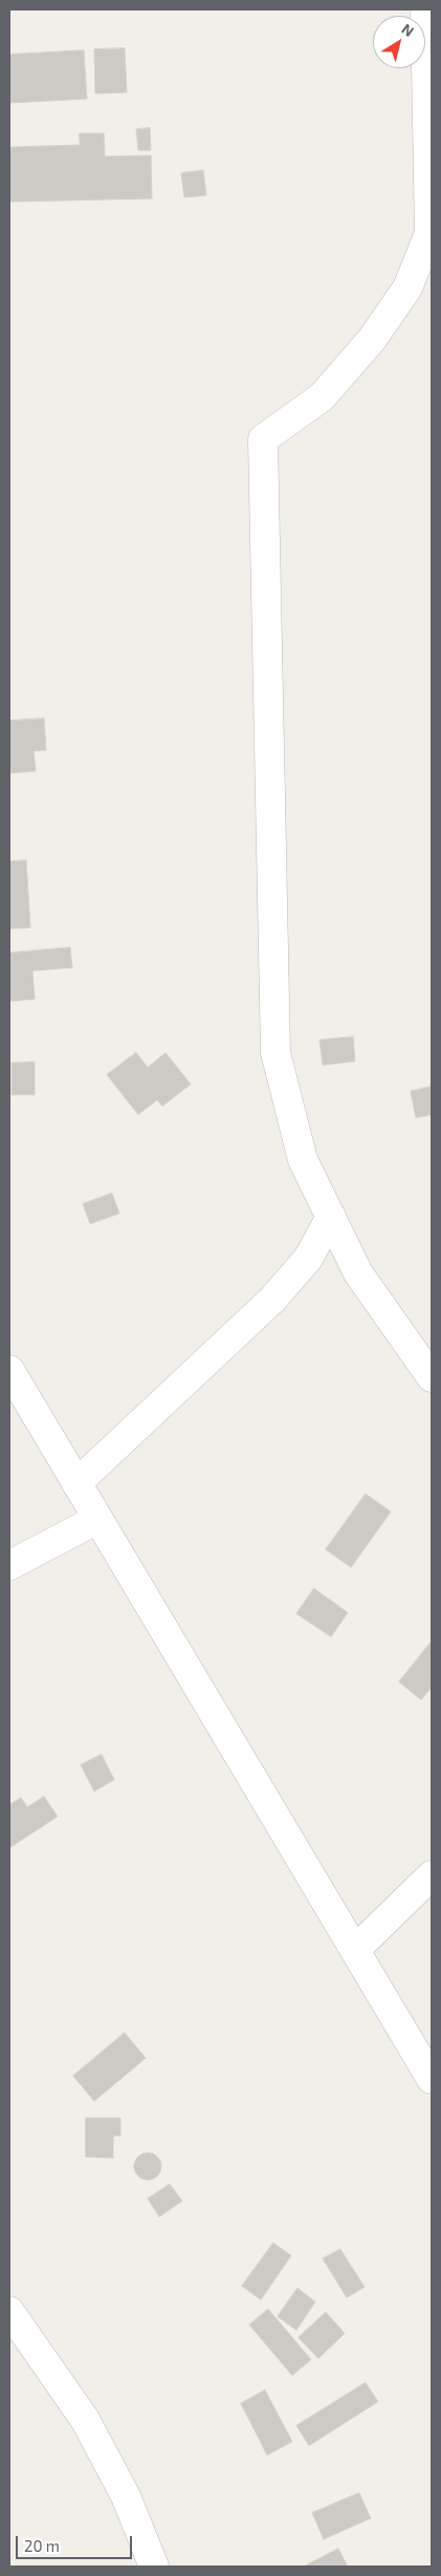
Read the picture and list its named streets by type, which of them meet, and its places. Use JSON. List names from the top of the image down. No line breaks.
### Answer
{"scale_bar":"20 m","north":"top right"}
